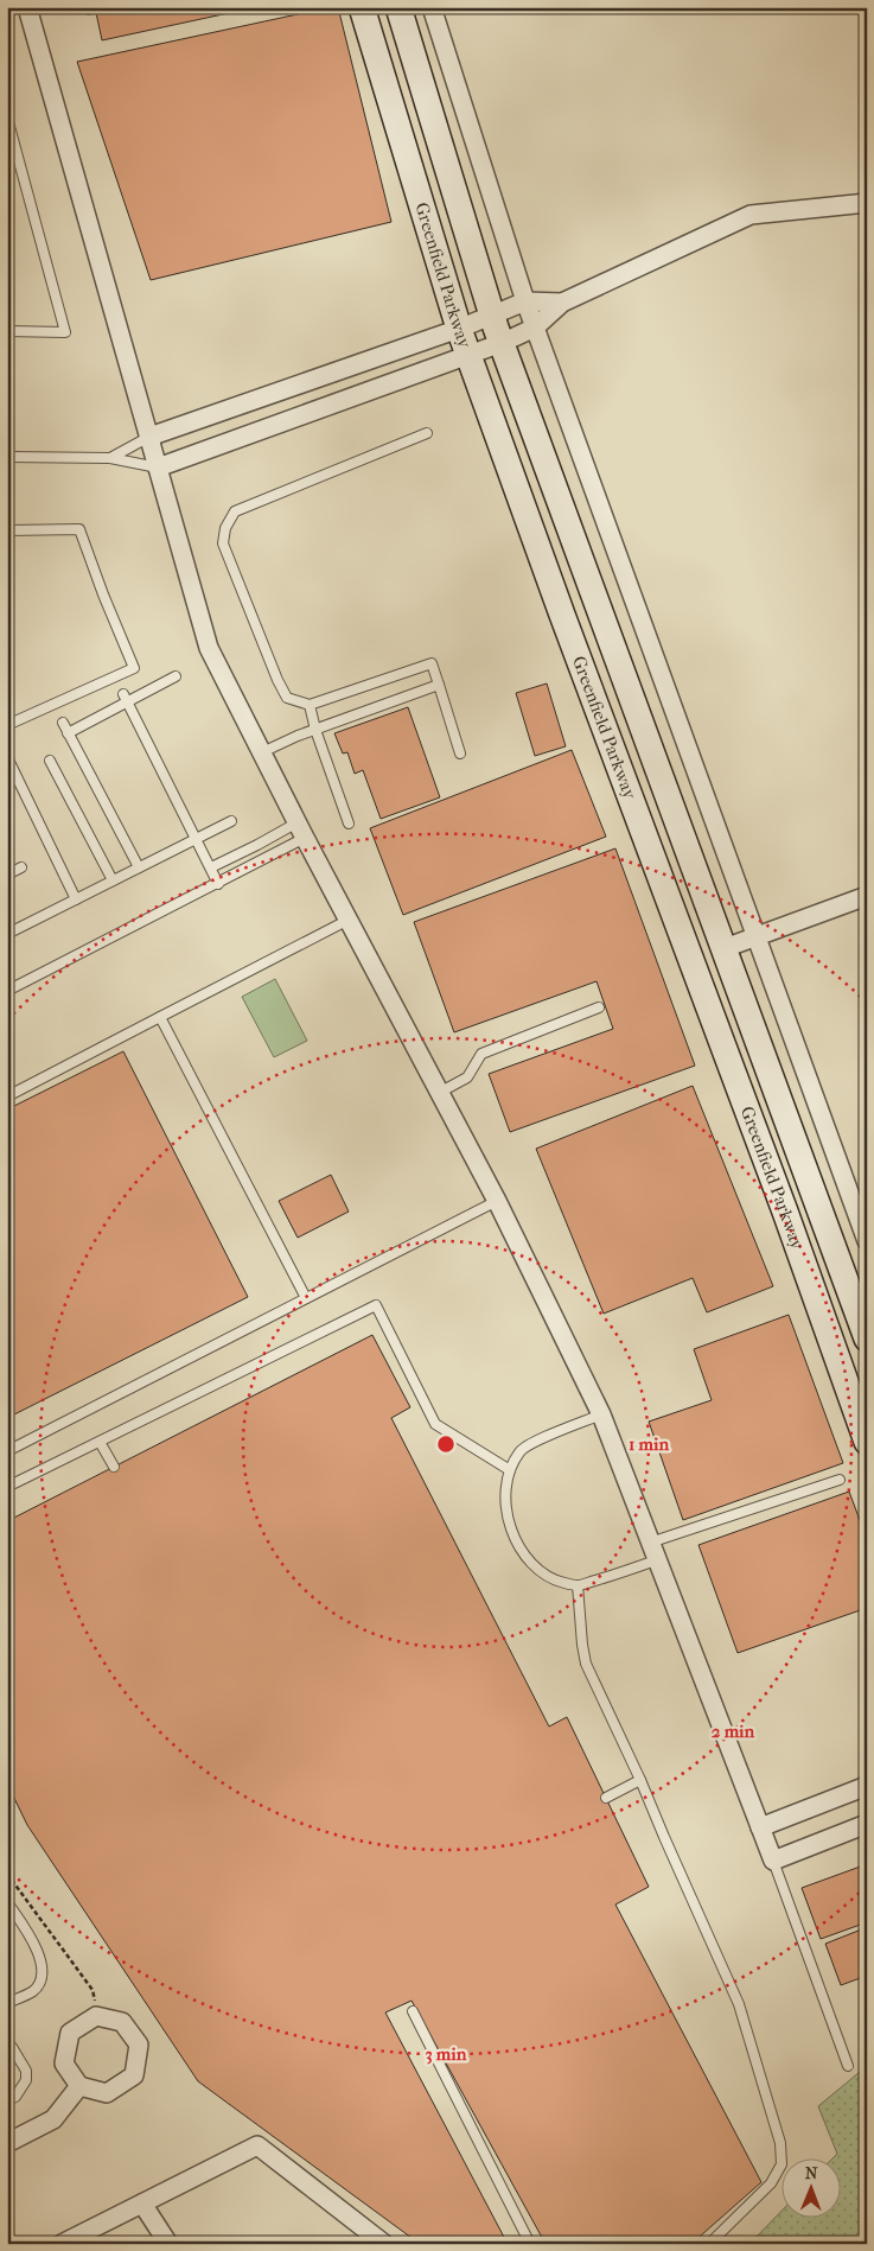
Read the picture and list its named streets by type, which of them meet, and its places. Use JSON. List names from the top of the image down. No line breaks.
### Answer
{"streets":{"main road":["Greenfield Parkway"]},"north":"top","rings":["1 min","2 min","3 min"]}
